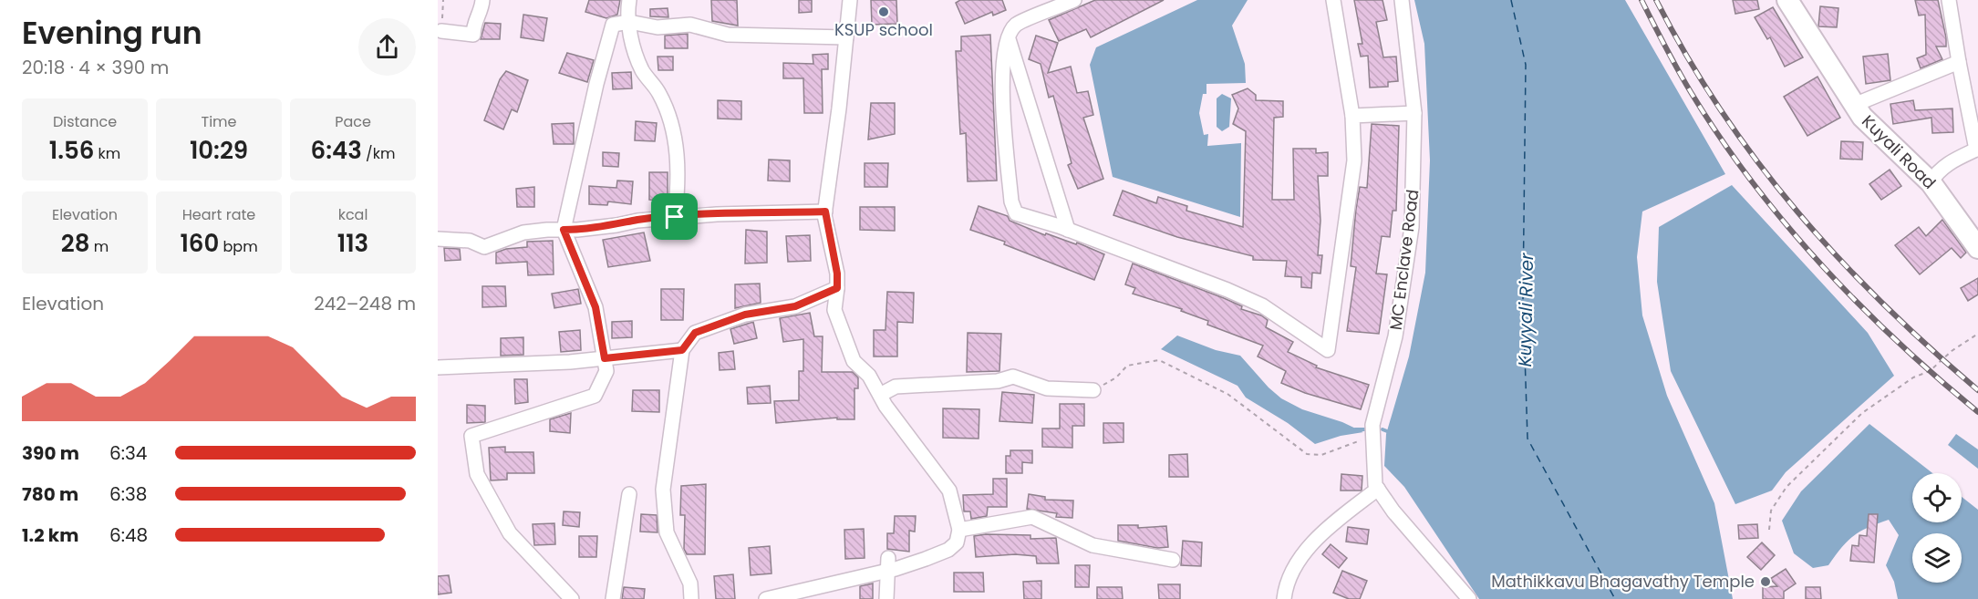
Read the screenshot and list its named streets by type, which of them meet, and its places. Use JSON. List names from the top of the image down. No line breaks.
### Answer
{"streets":{"main road":["Kuyali Road"],"street":["MC Enclave Road"]},"water":["Kuyyali River"],"places":["KSUP school","Mathikkavu Bhagavathy Temple"],"page":{"heading":["Evening run","20:18 · 4 × 390 m"],"stats":[["Distance","1.56 km"],["Time","10:29"],["Pace","6:43 /km"],["Elevation","28 m"],["Heart rate","160 bpm"],["kcal","113"]],"chart":["Elevation","242–248 m"],"list":[{"name":"390 m","note":"6:34"},{"name":"780 m","note":"6:38"},{"name":"1.2 km","note":"6:48"}]}}
